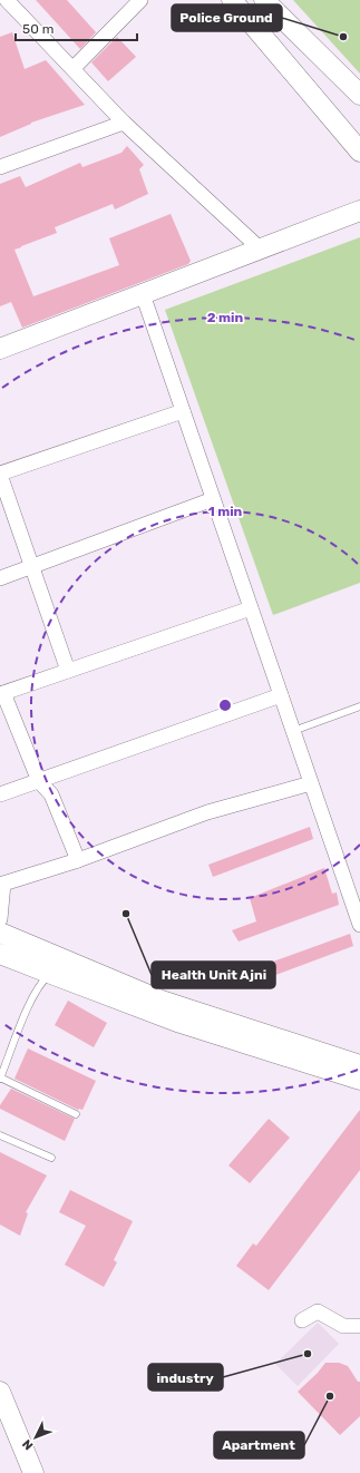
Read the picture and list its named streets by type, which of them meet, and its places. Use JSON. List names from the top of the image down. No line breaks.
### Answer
{"places":["Police Ground","Health Unit Ajni","industry","Apartment"],"scale_bar":"50 m","north":"bottom left","rings":["2 min","1 min"]}
